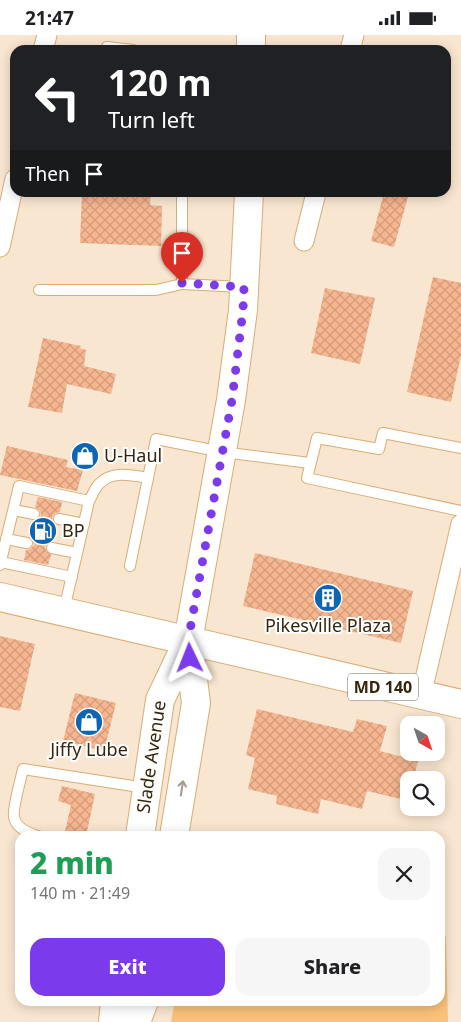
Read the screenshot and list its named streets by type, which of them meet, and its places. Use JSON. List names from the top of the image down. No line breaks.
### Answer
{"streets":{"main road":["MD 140","Slade Avenue"]},"crossings":[["MD 140","Slade Avenue"]],"places":{"shop":["U-Haul","Jiffy Lube"],"fuel station":["BP"],"building":["Pikesville Plaza"]},"north":"bottom right","page":{"status":"21:47","turn":["120 m","Turn left"],"then":"Then","heading":["2 min","140 m · 21:49"],"buttons":["Exit","Share"]}}
